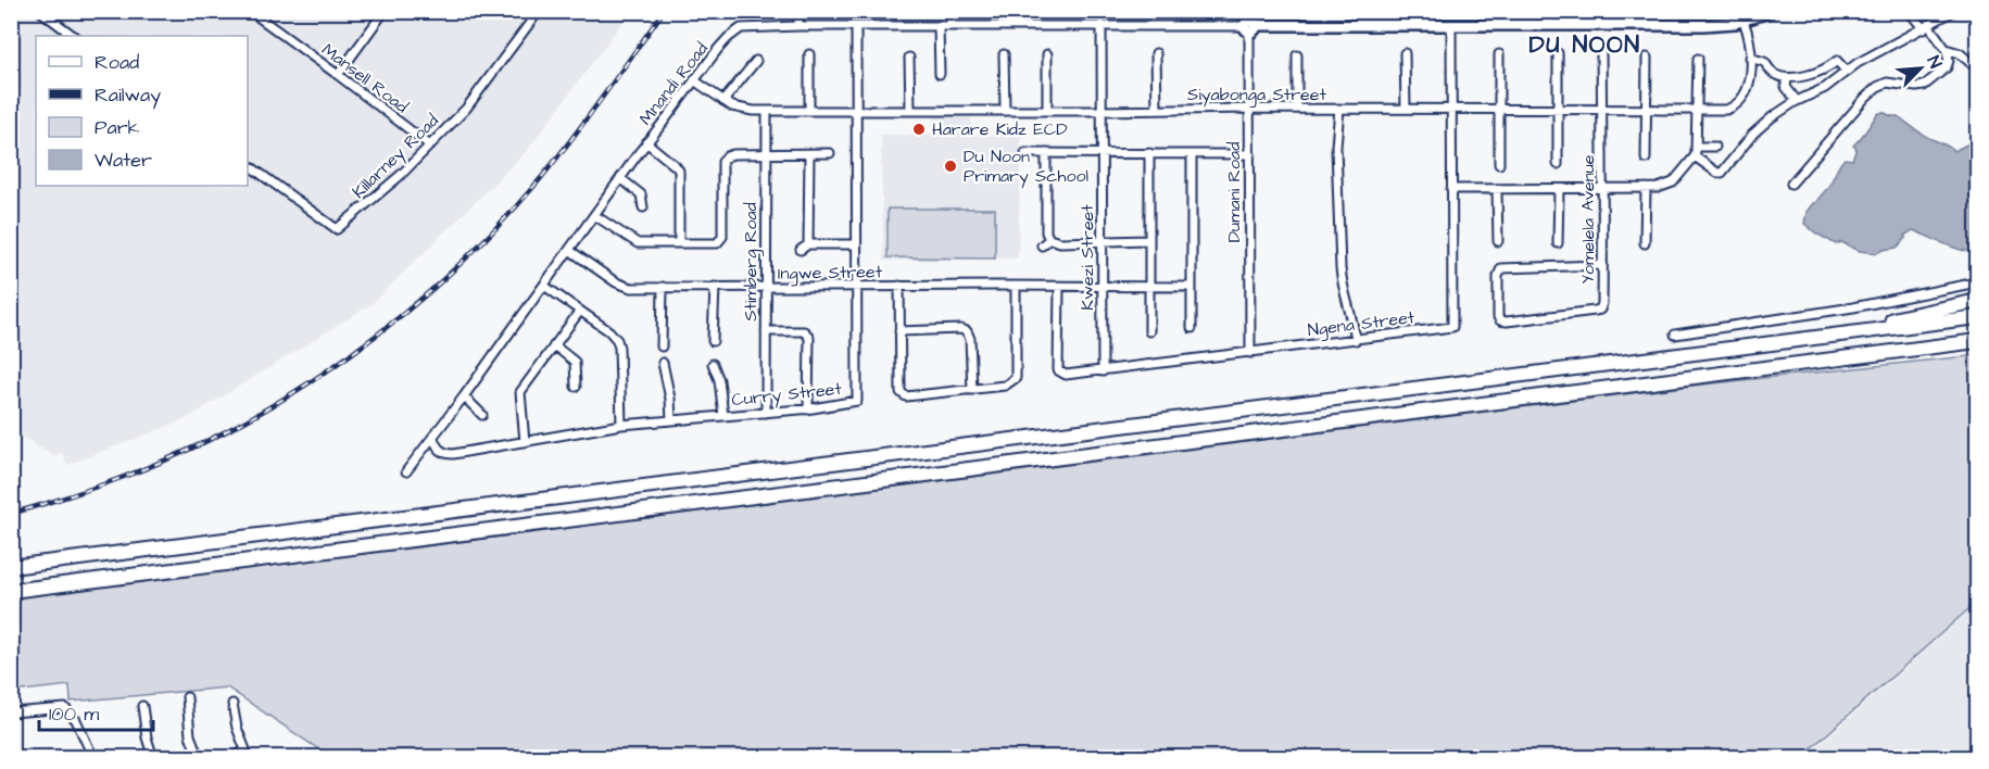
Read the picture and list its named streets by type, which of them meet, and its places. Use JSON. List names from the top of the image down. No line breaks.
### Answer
{"streets":{"street":["Mansell Road","Mnandi Road","Siyabonga Street","Killarney Road","Dumani Road","Yomelela Avenue","Kwezi Street","Stimberg Road","Ingwe Street","Ngena Street","Curry Street"]},"crossings":[["Mansell Road","Killarney Road"],["Mnandi Road","Siyabonga Street"],["Mnandi Road","Dumani Road"],["Mnandi Road","Kwezi Street"],["Mnandi Road","Ingwe Street"],["Mnandi Road","Curry Street"],["Siyabonga Street","Dumani Road"],["Siyabonga Street","Yomelela Avenue"],["Siyabonga Street","Kwezi Street"],["Siyabonga Street","Stimberg Road"],["Siyabonga Street","Ngena Street"],["Siyabonga Street","Curry Street"],["Dumani Road","Ngena Street"],["Kwezi Street","Ingwe Street"],["Kwezi Street","Ngena Street"],["Stimberg Road","Ingwe Street"],["Stimberg Road","Curry Street"],["Ingwe Street","Ngena Street"],["Ingwe Street","Curry Street"]],"districts":["DU NOON"],"places":["Harare Kidz ECD","Du Noon Primary School"],"legend":["Road","Railway","Park","Water"],"scale_bar":"100 m","north":"top right"}
